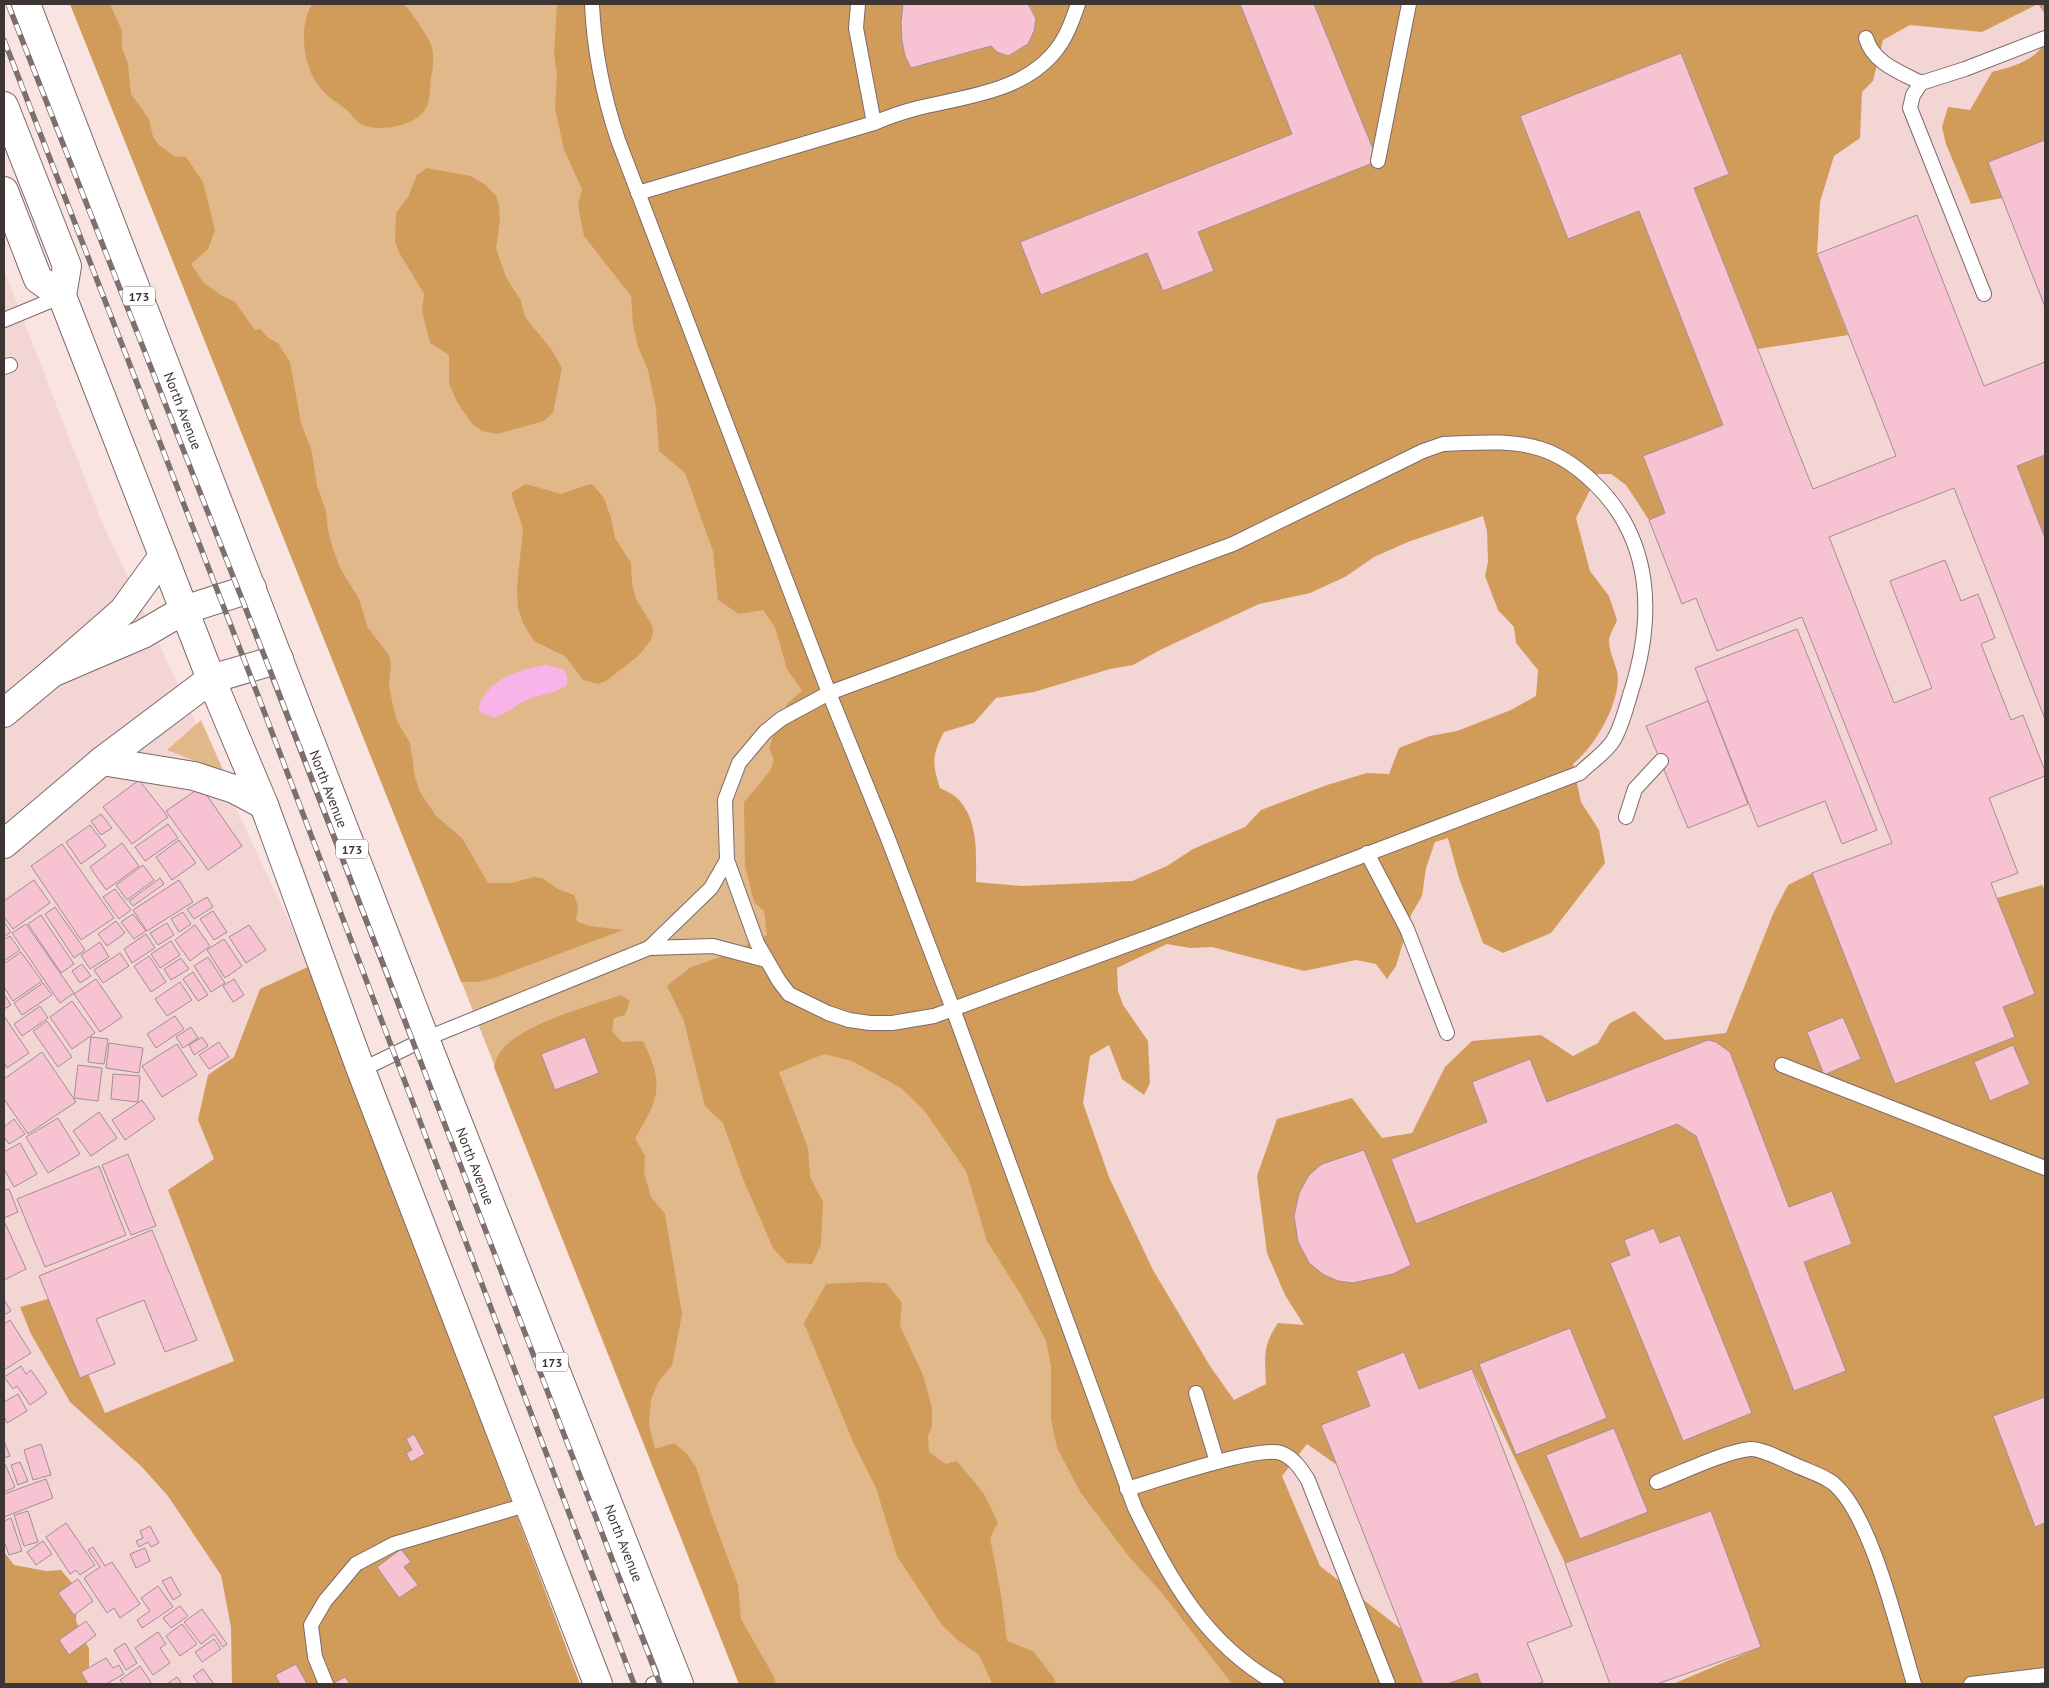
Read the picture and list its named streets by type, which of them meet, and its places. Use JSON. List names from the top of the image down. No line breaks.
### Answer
{"streets":{"main road":["173","North Avenue"]}}
